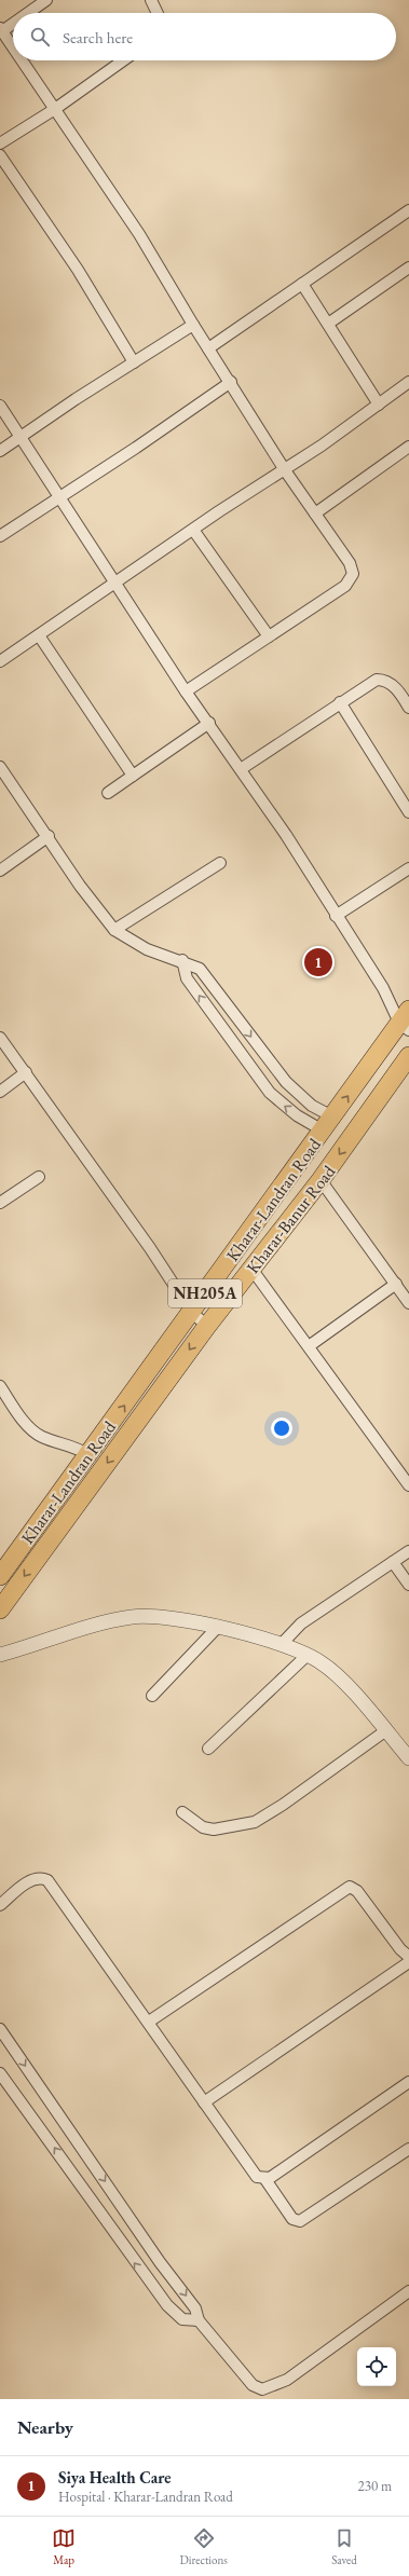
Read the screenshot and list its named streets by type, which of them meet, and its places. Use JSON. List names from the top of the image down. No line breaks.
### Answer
{"streets":{"highway":["Kharar-Landran Road","Kharar-Banur Road","NH205A"]},"one_way":["Kharar-Landran Road","Kharar-Banur Road"],"page":{"search":"Search here","pins":"1","heading":"Nearby","list":[{"mark":"1","name":"Siya Health Care","note":"Hospital · Kharar-Landran Road","value":"230 m"}],"nav":["Map","Directions","Saved"]}}
